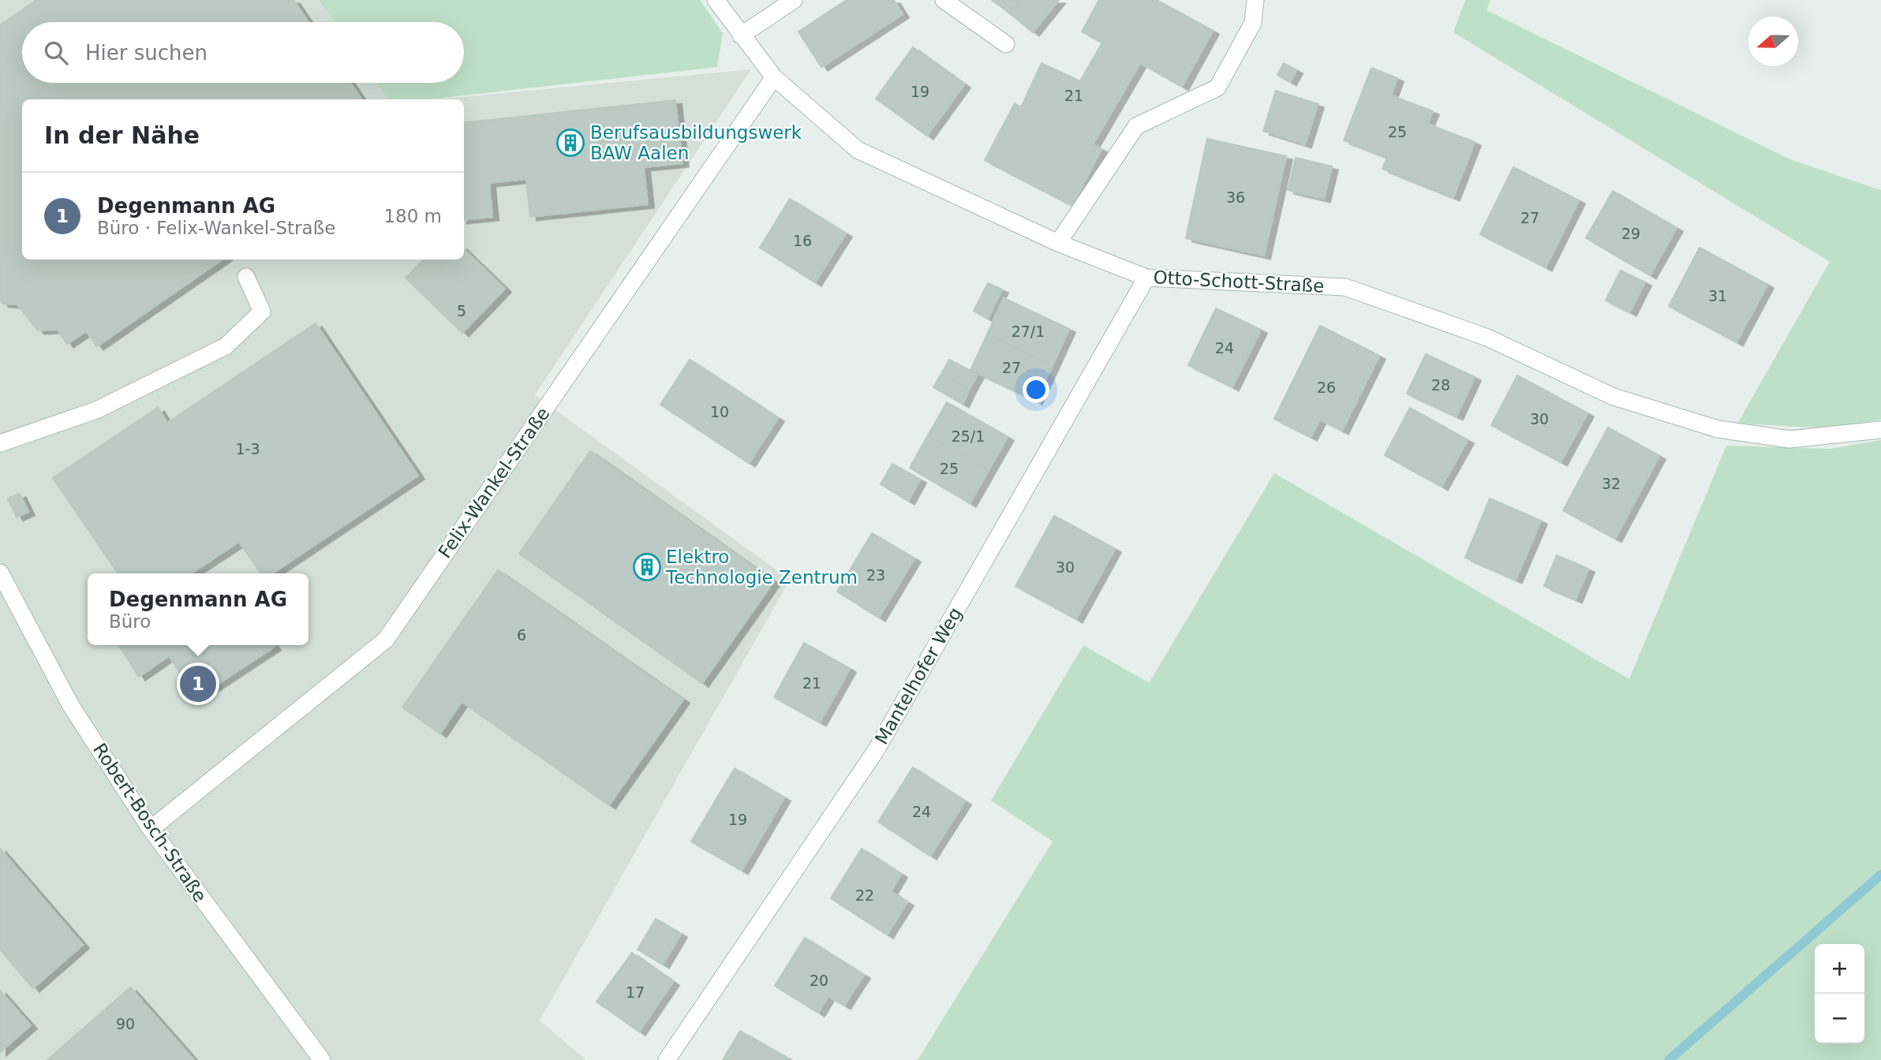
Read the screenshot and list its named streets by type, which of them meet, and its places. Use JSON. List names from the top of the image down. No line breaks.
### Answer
{"streets":{"street":["Otto-Schott-Straße","Felix-Wankel-Straße","Mantelhofer Weg","Robert-Bosch-Straße"]},"crossings":[["Otto-Schott-Straße","Felix-Wankel-Straße"],["Otto-Schott-Straße","Mantelhofer Weg"],["Felix-Wankel-Straße","Robert-Bosch-Straße"]],"places":{"building":["Berufsausbildungswerk BAW Aalen","Elektro Technologie Zentrum"]},"house_numbers":["19","21","25","36","27","29","16","31","5","27/1","24","27","28","26","10","30","25/1","1-3","25","32","30","23","6","21","24","19","22","20","17","90"],"north":"left","page":{"search":"Hier suchen","heading":"In der Nähe","list":[{"mark":"1","name":"Degenmann AG","note":"Büro · Felix-Wankel-Straße","value":"180 m"}],"popup":["Degenmann AG","Büro"],"pins":"1","map_buttons":["+","−"]}}
